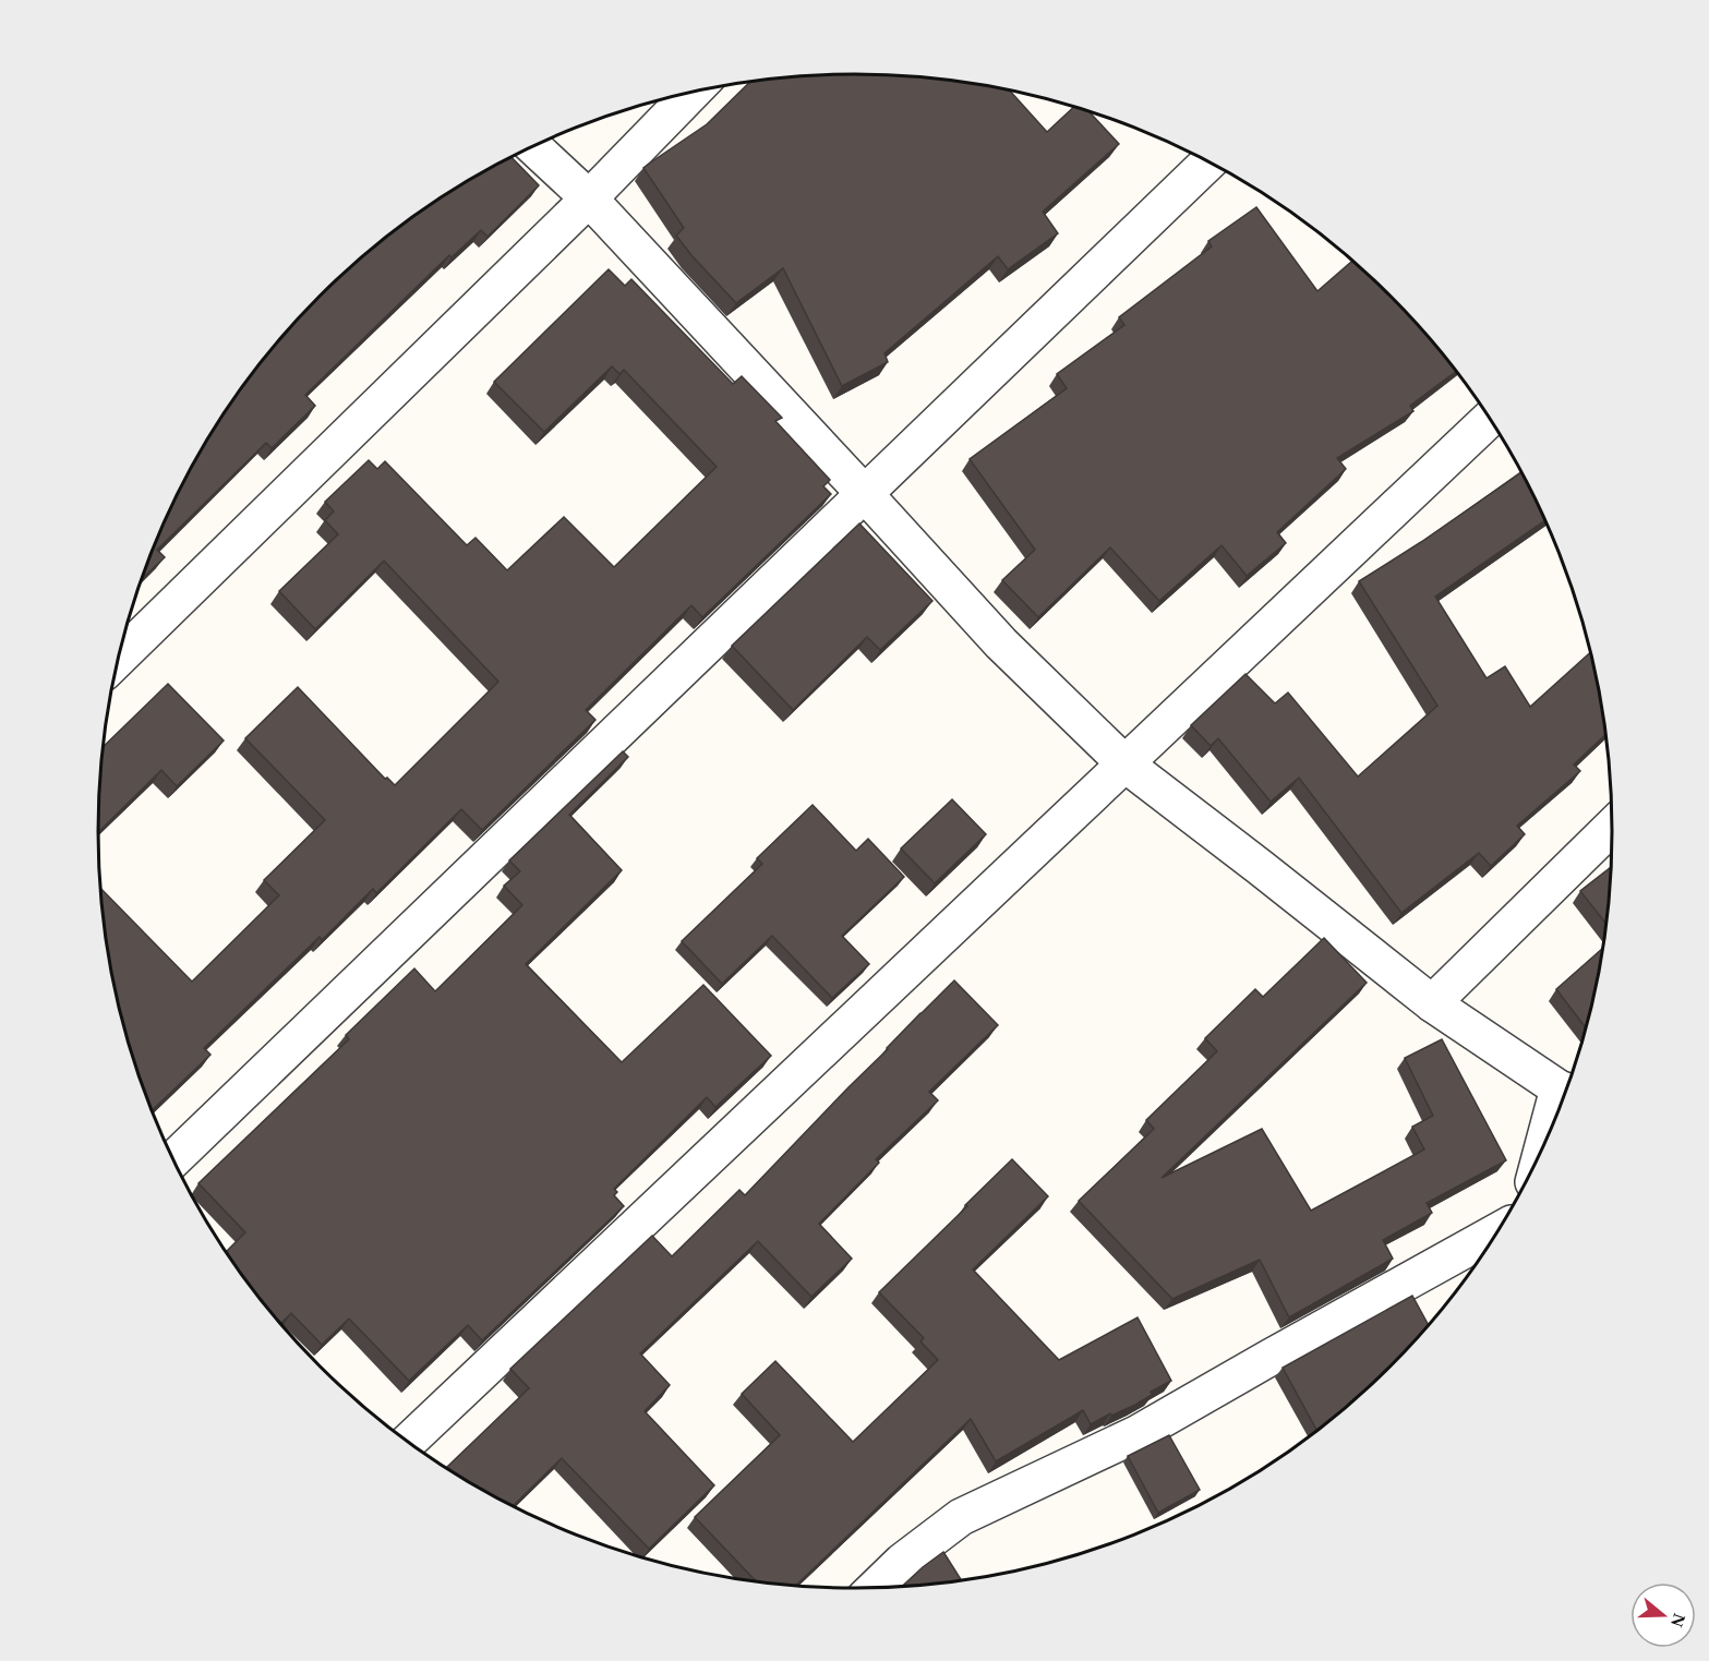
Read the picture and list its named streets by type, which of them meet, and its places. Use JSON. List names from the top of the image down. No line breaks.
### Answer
{"north":"right"}
